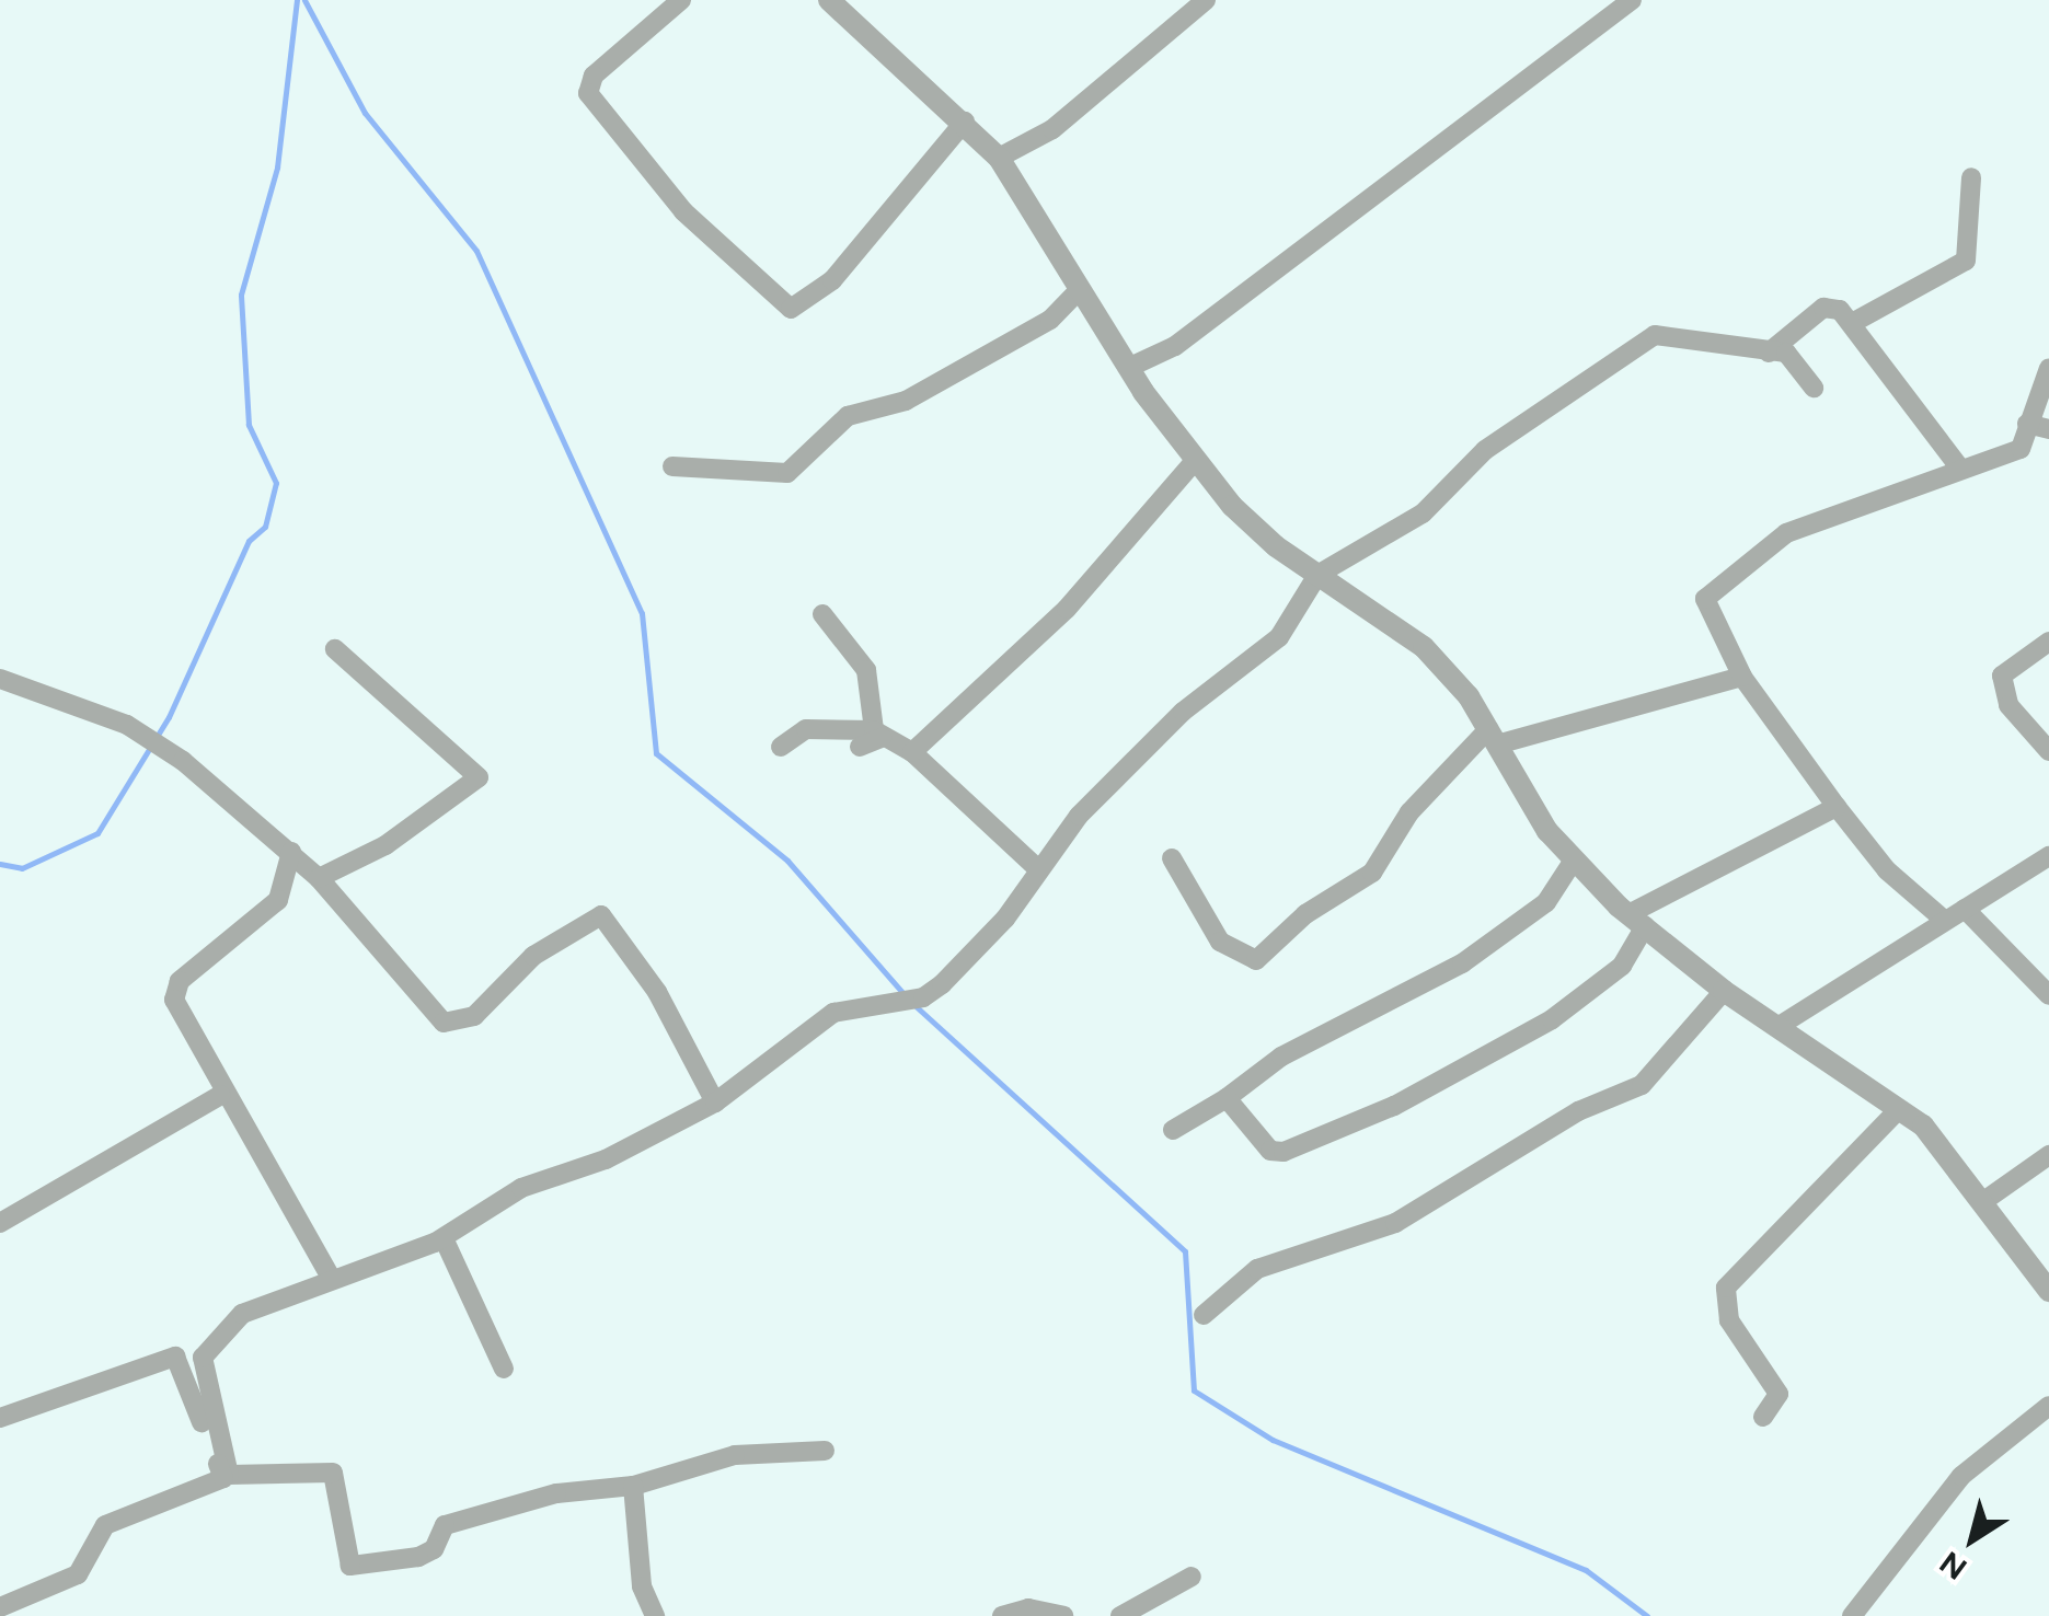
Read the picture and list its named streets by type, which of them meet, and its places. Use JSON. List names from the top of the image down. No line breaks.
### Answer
{"north":"bottom left"}
